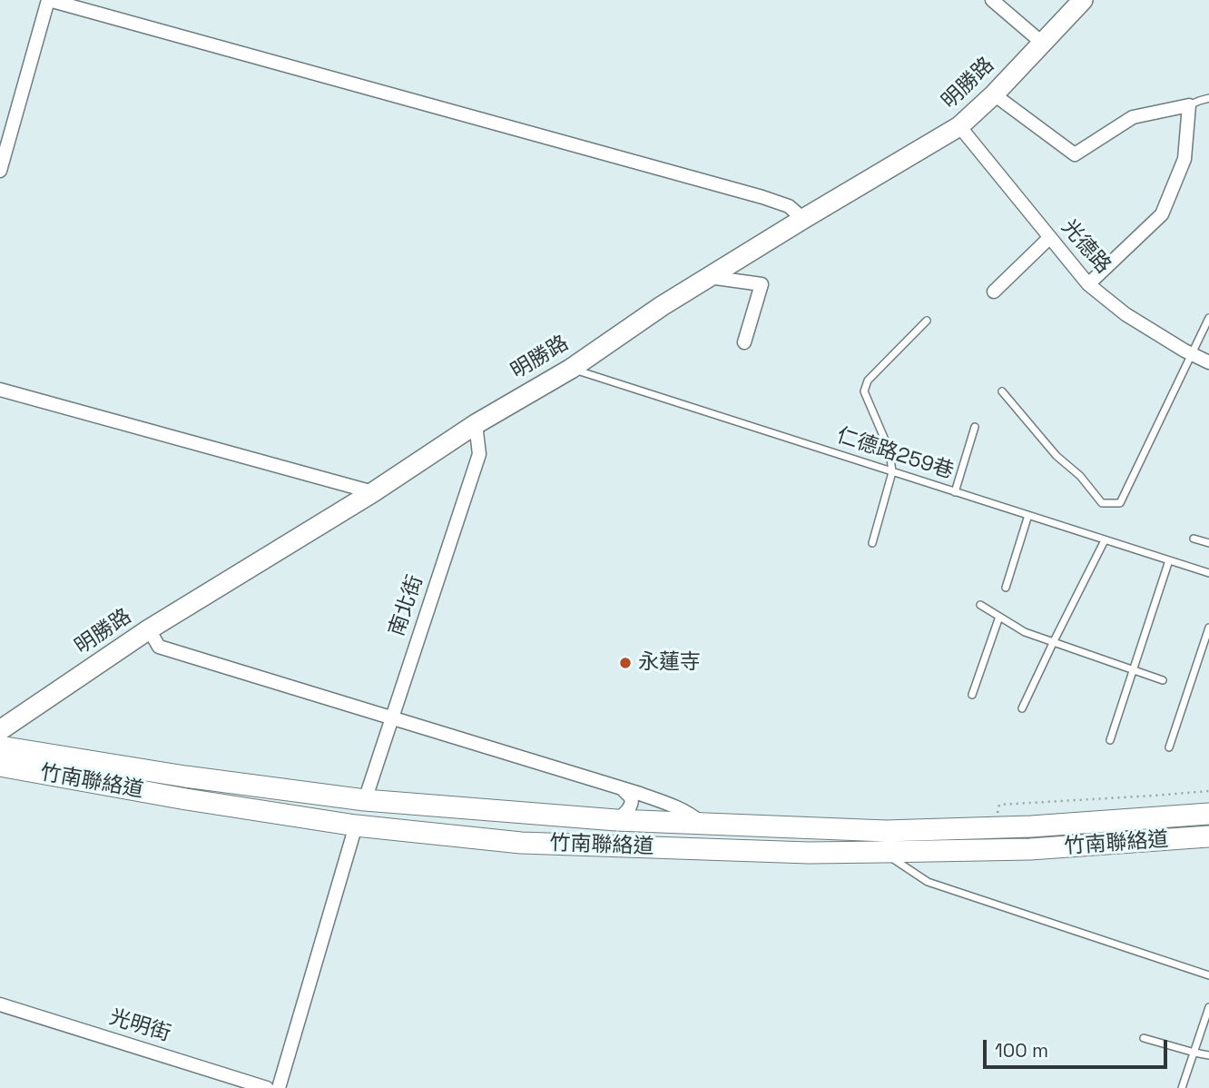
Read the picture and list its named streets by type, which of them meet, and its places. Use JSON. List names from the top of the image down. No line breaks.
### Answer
{"streets":{"main road":["竹南聯絡道"],"street":["明勝路","光德路","南北街","光明街"],"lane":["仁德路259巷"]},"crossings":[["明勝路","光德路"],["明勝路","仁德路259巷"],["明勝路","南北街"],["南北街","竹南聯絡道"]],"places":["永蓮寺"],"scale_bar":"100 m"}
